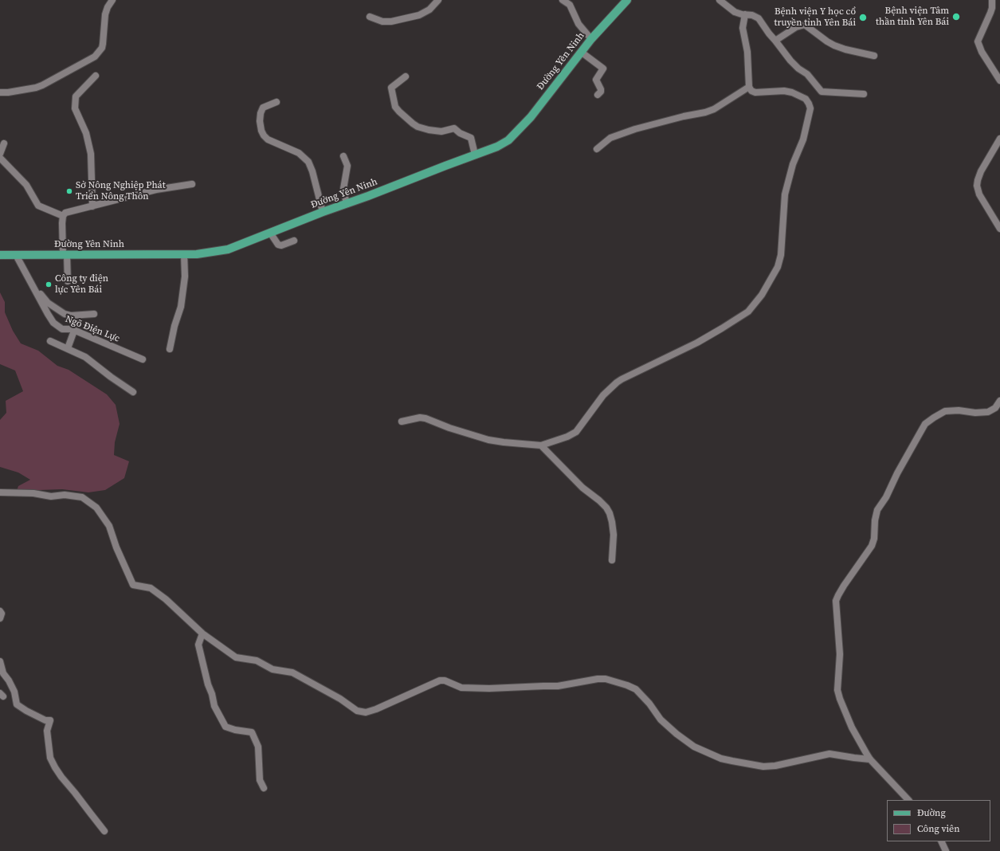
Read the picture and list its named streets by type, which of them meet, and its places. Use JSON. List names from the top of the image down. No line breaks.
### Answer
{"streets":{"main road":["Đường Yên Ninh"],"street":["Ngõ Điện Lực"]},"crossings":[["Đường Yên Ninh","Ngõ Điện Lực"]],"places":["Bệnh viện Tâm thần tỉnh Yên Bái","Bệnh viện Y học cổ truyền tỉnh Yên Bái","Sở Nông Nghiệp Phát Triển Nông Thôn","Công ty điện lực Yên Bái"],"legend":["Đường","Công viên"]}
